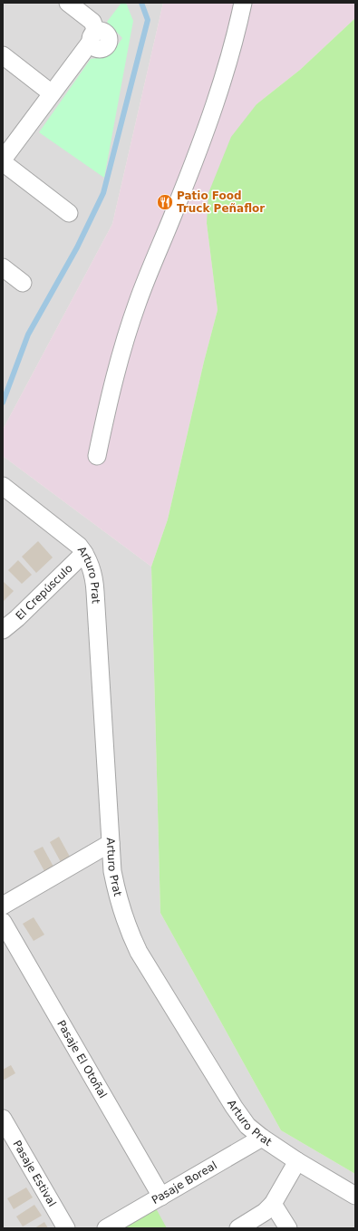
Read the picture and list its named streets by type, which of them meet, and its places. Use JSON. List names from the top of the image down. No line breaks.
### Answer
{"streets":{"street":["Arturo Prat","El Crepúsculo","Pasaje El Otoñal","Pasaje Estival","Pasaje Boreal"]},"crossings":[["Arturo Prat","El Crepúsculo"],["Arturo Prat","Pasaje Boreal"],["Pasaje El Otoñal","Pasaje Boreal"]],"places":{"restaurant":["Patio Food Truck Peñaflor"]}}
